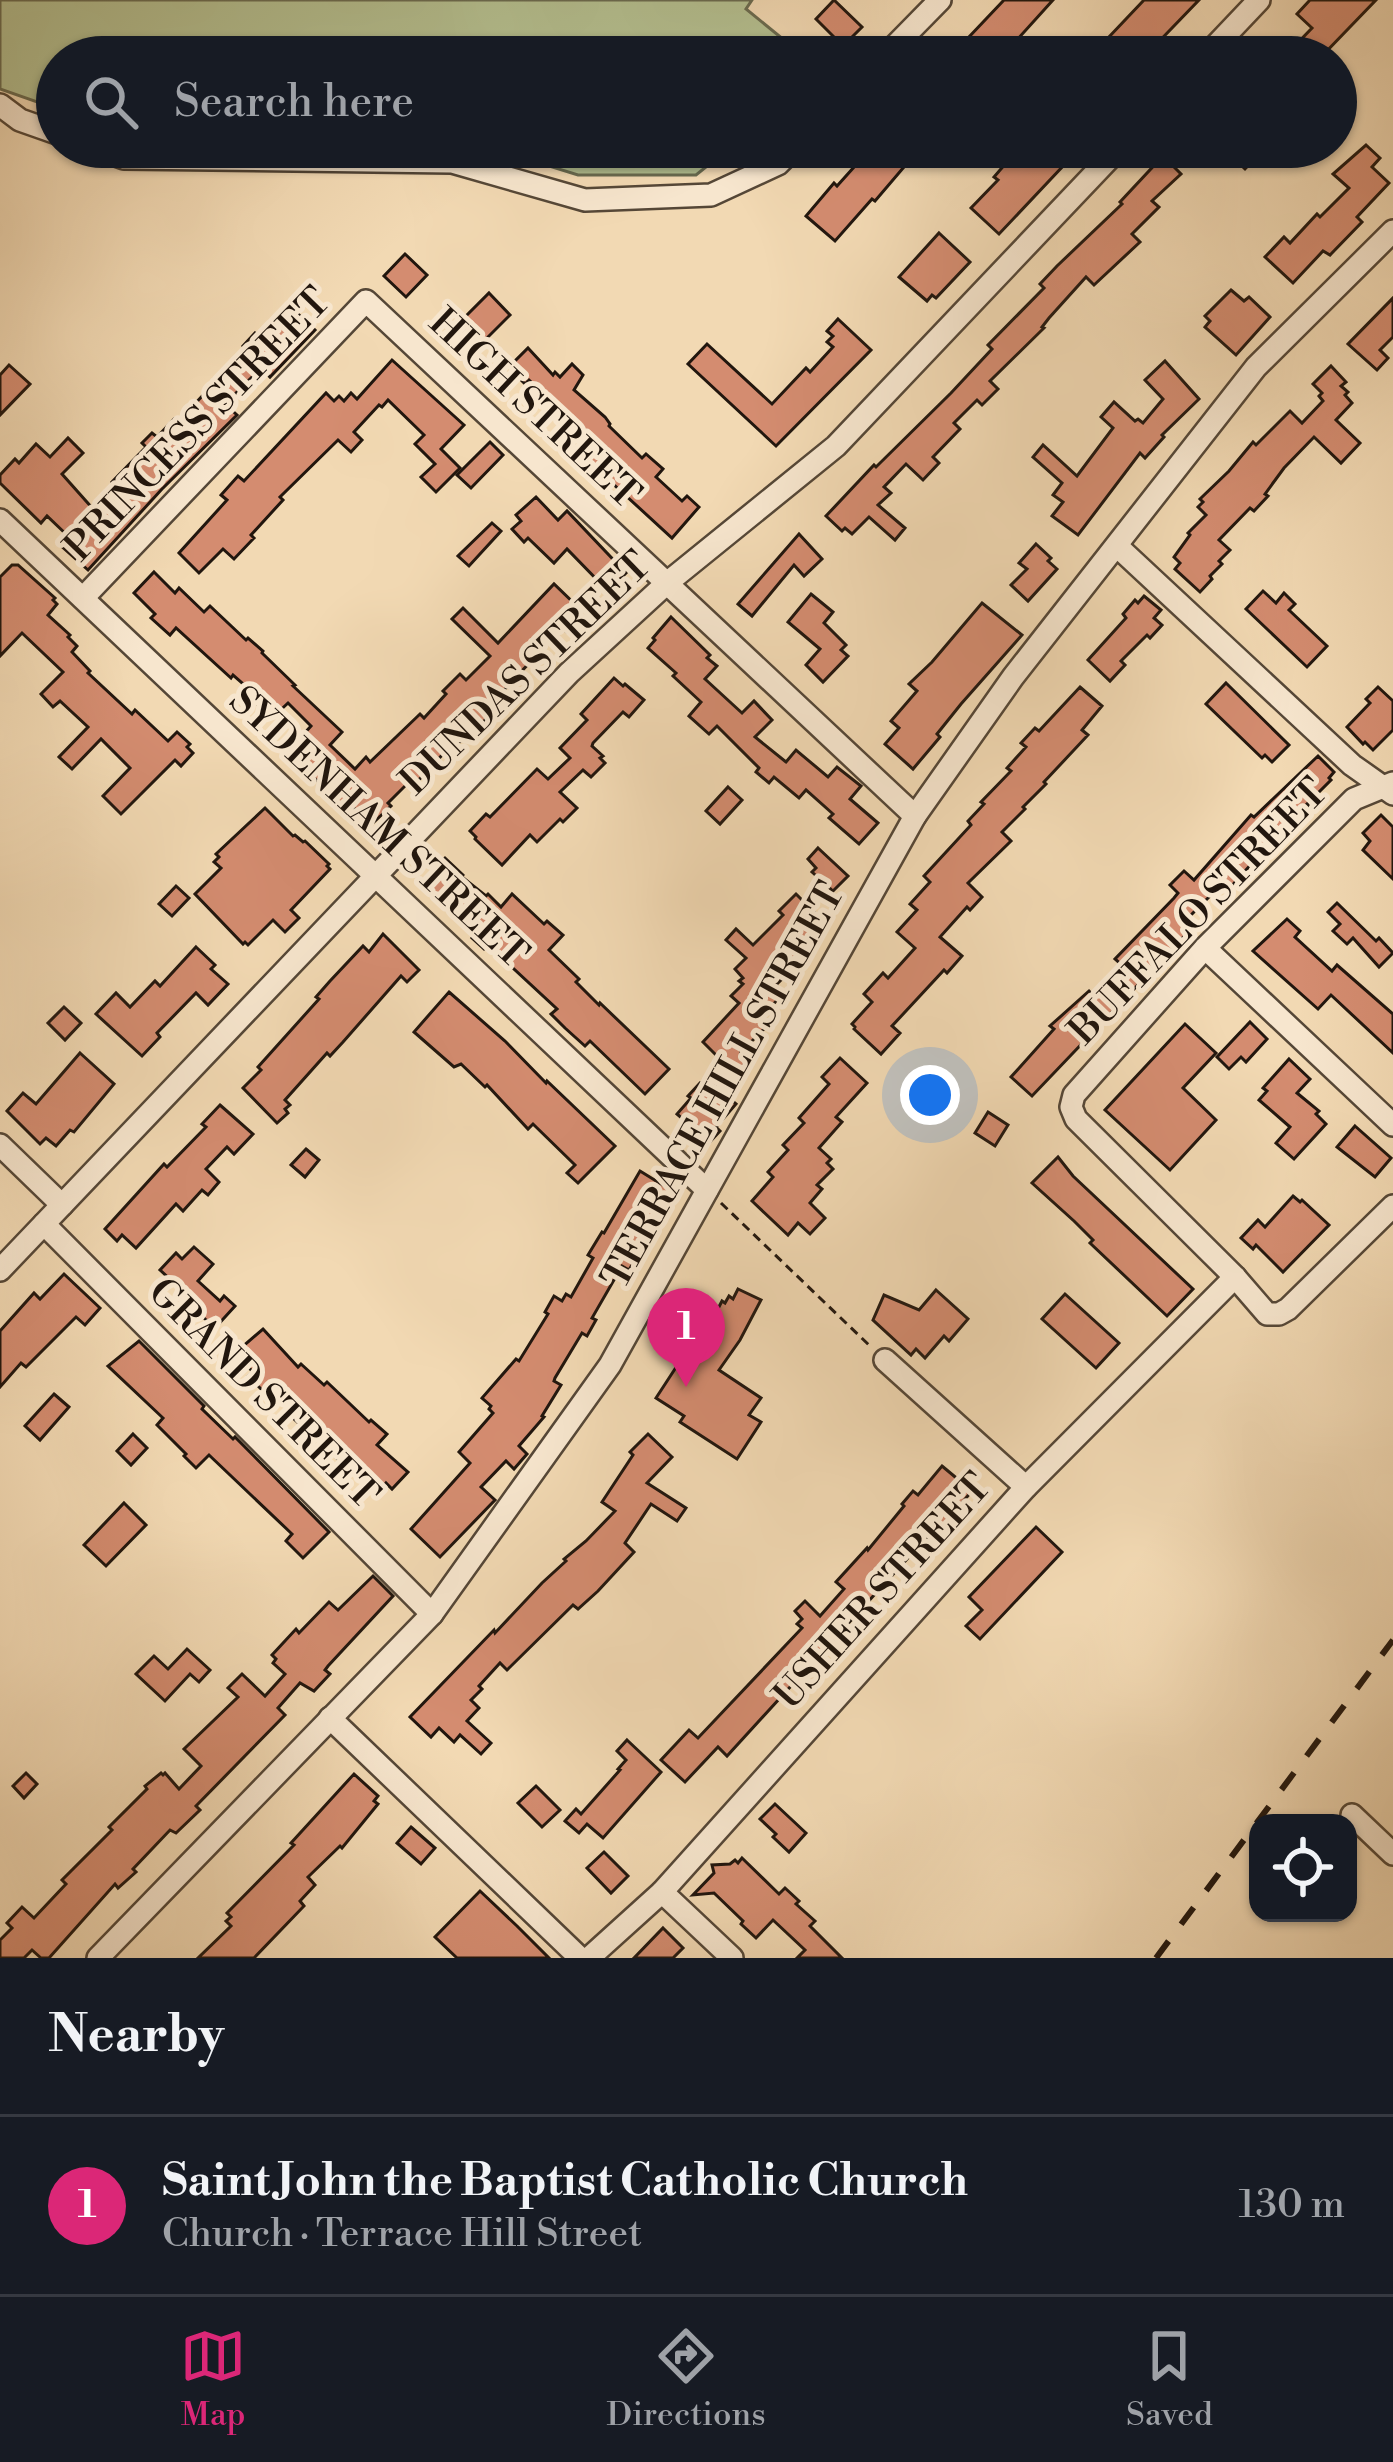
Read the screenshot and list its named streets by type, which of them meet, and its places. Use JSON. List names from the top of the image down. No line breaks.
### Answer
{"streets":{"street":["HIGH STREET","PRINCESS STREET","DUNDAS STREET","SYDENHAM STREET","BUFFALO STREET","TERRACE HILL STREET","GRAND STREET","USHER STREET"]},"crossings":[["HIGH STREET","PRINCESS STREET"],["HIGH STREET","DUNDAS STREET"],["HIGH STREET","TERRACE HILL STREET"],["PRINCESS STREET","SYDENHAM STREET"],["DUNDAS STREET","SYDENHAM STREET"],["DUNDAS STREET","GRAND STREET"],["SYDENHAM STREET","TERRACE HILL STREET"],["BUFFALO STREET","USHER STREET"],["TERRACE HILL STREET","GRAND STREET"]],"page":{"search":"Search here","pins":"1","heading":"Nearby","list":[{"mark":"1","name":"Saint John the Baptist Catholic Church","note":"Church · Terrace Hill Street","value":"130 m"}],"nav":["Map","Directions","Saved"]}}
